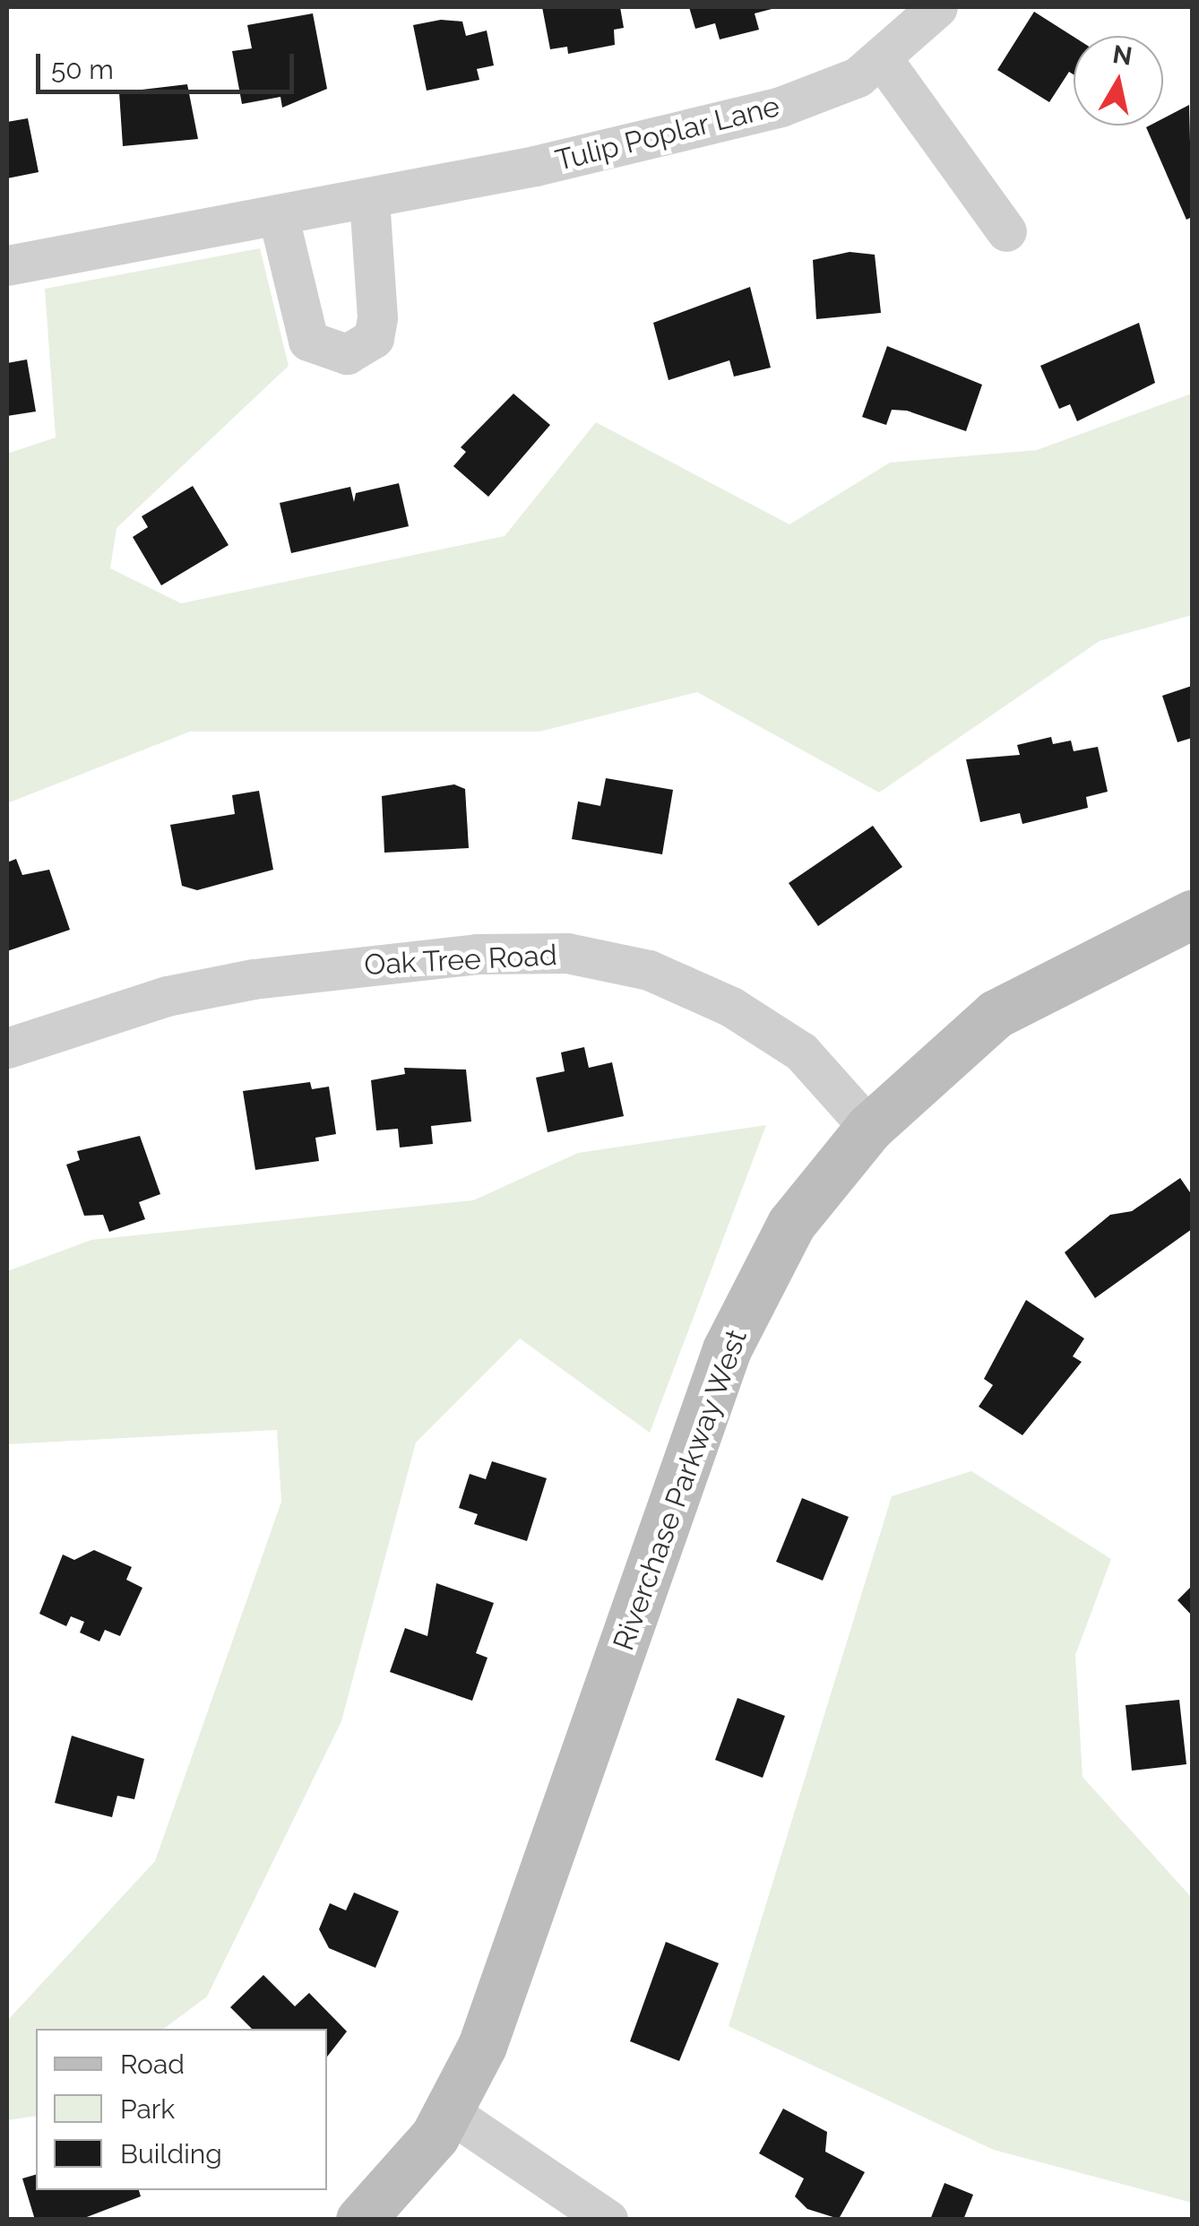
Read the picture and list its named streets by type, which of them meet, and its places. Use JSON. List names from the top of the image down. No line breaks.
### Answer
{"streets":{"street":["Tulip Poplar Lane","Oak Tree Road","Riverchase Parkway West"]},"crossings":[["Oak Tree Road","Riverchase Parkway West"]],"legend":["Road","Park","Building"],"scale_bar":"50 m","north":"top"}
